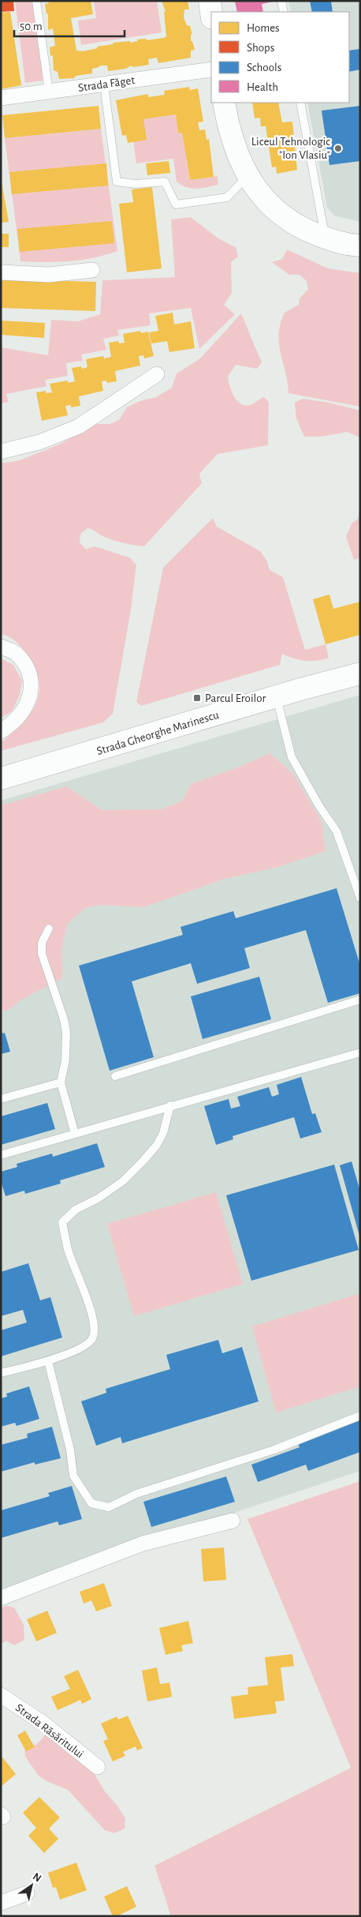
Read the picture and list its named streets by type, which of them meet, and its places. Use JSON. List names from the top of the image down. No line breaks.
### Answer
{"streets":{"main road":["Strada Gheorghe Marinescu"],"street":["Strada Făget","Strada Răsăritului"]},"places":{"other":["Liceul Tehnologic \"Ion Vlasiu\""],"transit":["Parcul Eroilor"]},"legend":["Homes","Shops","Schools","Health"],"scale_bar":"50 m","north":"top right"}
